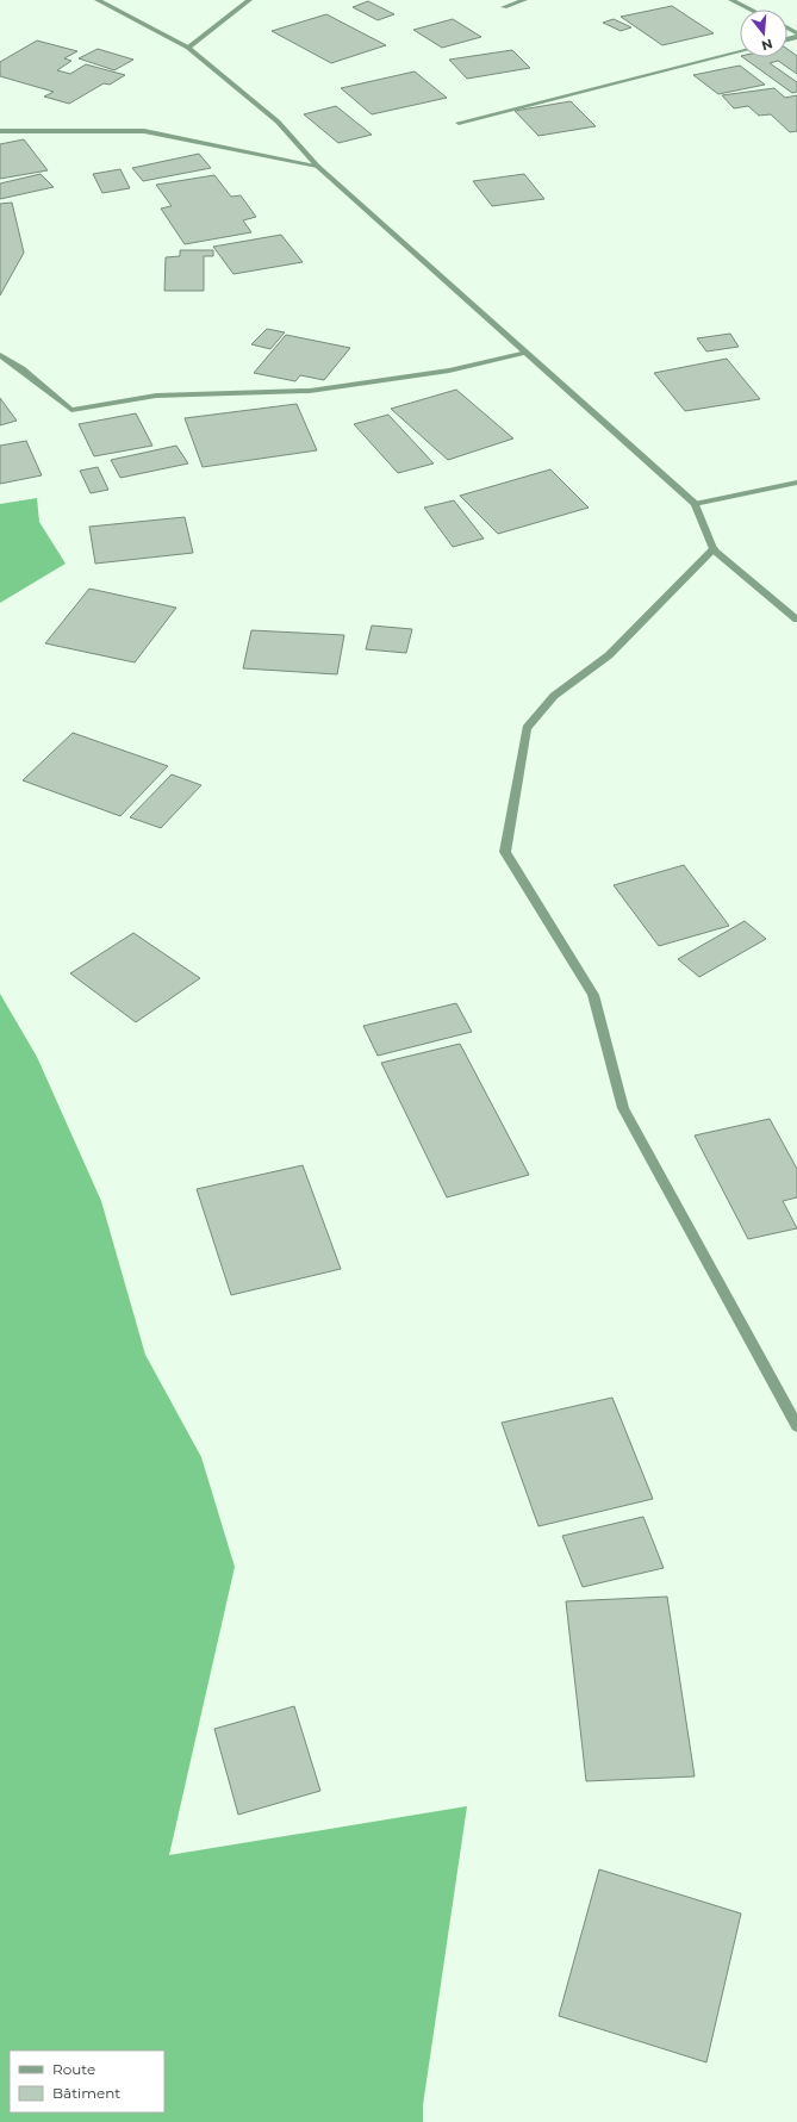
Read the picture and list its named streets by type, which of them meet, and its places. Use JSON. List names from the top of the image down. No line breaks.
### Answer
{"legend":["Route","Bâtiment"],"north":"bottom"}
